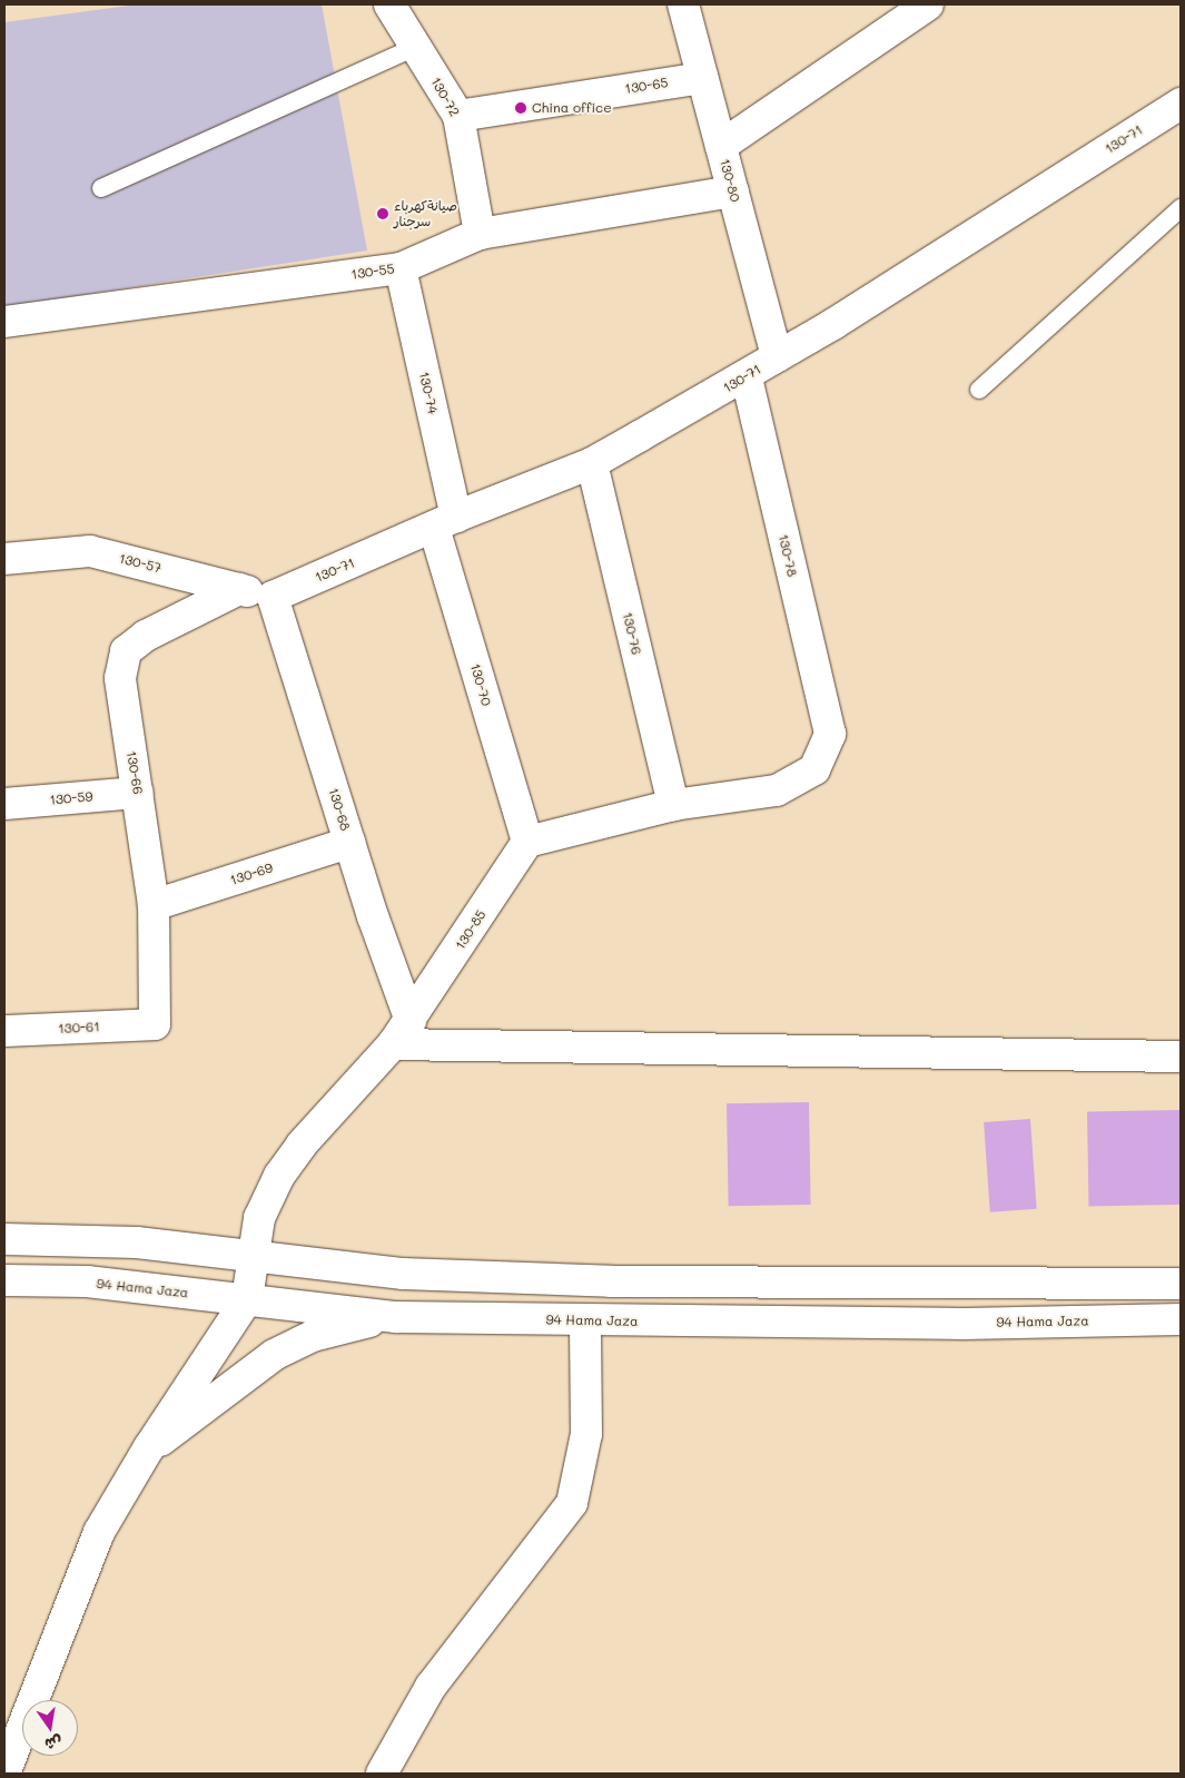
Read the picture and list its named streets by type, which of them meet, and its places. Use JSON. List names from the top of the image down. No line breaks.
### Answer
{"streets":{"street":["130-65","130-72","130-71","130-80","130-55","130-74","130-78","130-57","130-76","130-70","130-66","130-59","130-68","130-69","130-85","130-61","94 Hama Jaza"]},"crossings":[["130-65","130-72"],["130-65","130-80"],["130-72","130-55"],["130-71","130-80"],["130-71","130-74"],["130-71","130-78"],["130-71","130-57"],["130-71","130-76"],["130-71","130-70"],["130-71","130-68"],["130-80","130-55"],["130-55","130-74"],["130-74","130-70"],["130-78","130-76"],["130-57","130-66"],["130-57","130-68"],["130-70","130-85"],["130-66","130-59"],["130-66","130-69"],["130-66","130-61"],["130-68","130-69"],["130-68","130-85"],["130-85","94 Hama Jaza"]],"places":["China office","صيانةكهرباء سرجنار"],"north":"bottom"}
